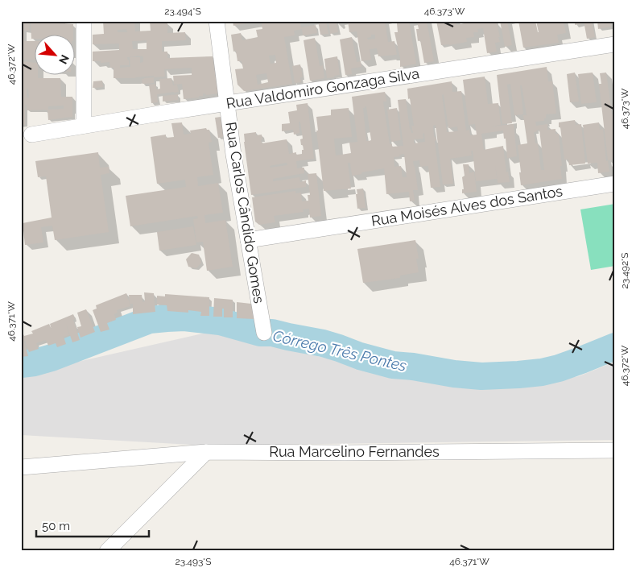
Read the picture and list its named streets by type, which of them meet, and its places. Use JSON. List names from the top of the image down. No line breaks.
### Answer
{"streets":{"street":["Rua Valdomiro Gonzaga Silva","Rua Moisés Alves dos Santos","Rua Carlos Cândido Gomes","Rua Marcelino Fernandes"]},"crossings":[["Rua Valdomiro Gonzaga Silva","Rua Carlos Cândido Gomes"],["Rua Moisés Alves dos Santos","Rua Carlos Cândido Gomes"]],"water":["Córrego Três Pontes"],"scale_bar":"50 m","north":"bottom right","coordinates":["23.494°S","46.373°W","46.372°W","23.492°S","46.371°W","23.493°S"]}
